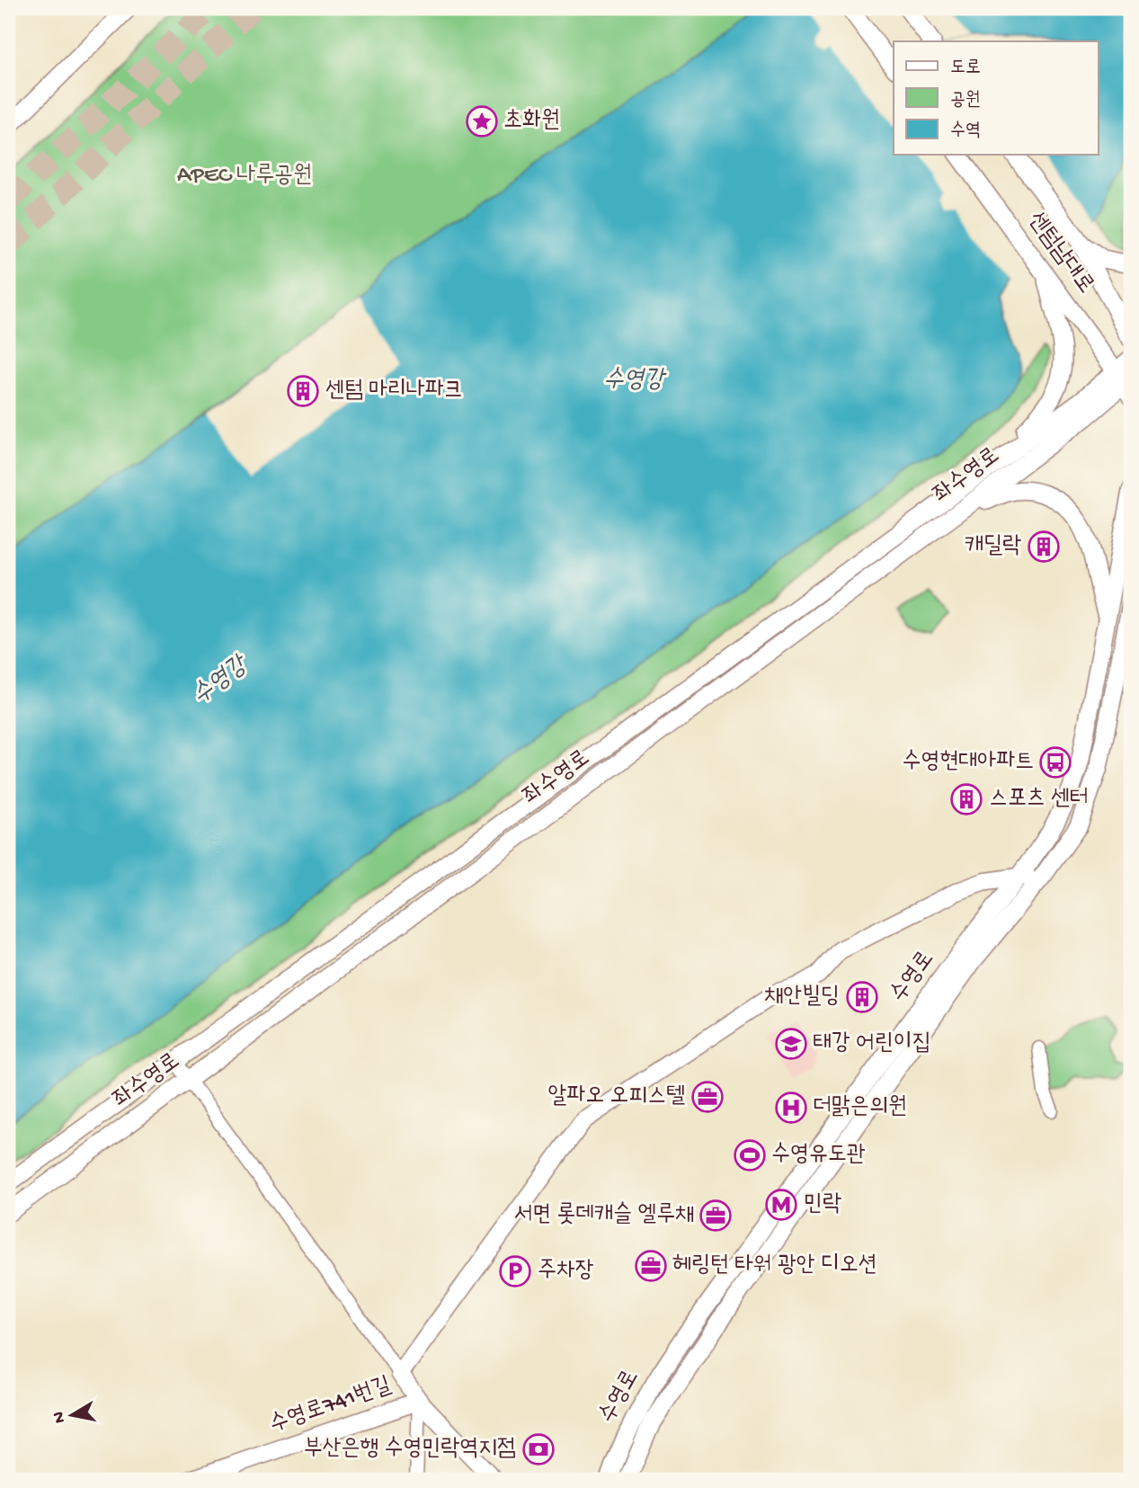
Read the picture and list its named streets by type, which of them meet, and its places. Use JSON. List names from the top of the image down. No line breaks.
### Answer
{"streets":{"main road":["센텀남대로","좌수영로","수영로","수영로741번길"]},"crossings":[["센텀남대로","좌수영로"]],"water":["수영강"],"parks":["APEC 나루공원"],"places":{"place":["초화원"],"building":["센텀 마리나파크","캐딜락","스포츠 센터","채안빌딩"],"bus stop":["수영현대아파트"],"school or university":["태강 어린이집"],"office":["알파오 오피스텔","서면 롯데캐슬 엘루채","헤링턴 타워 광안 디오션"],"hospital":["더맑은의원"],"sports":["수영유도관"],"metro station":["민락"],"parking":["주차장"],"bank":["부산은행 수영민락역지점"]},"legend":["도로","공원","수역"],"north":"left"}
